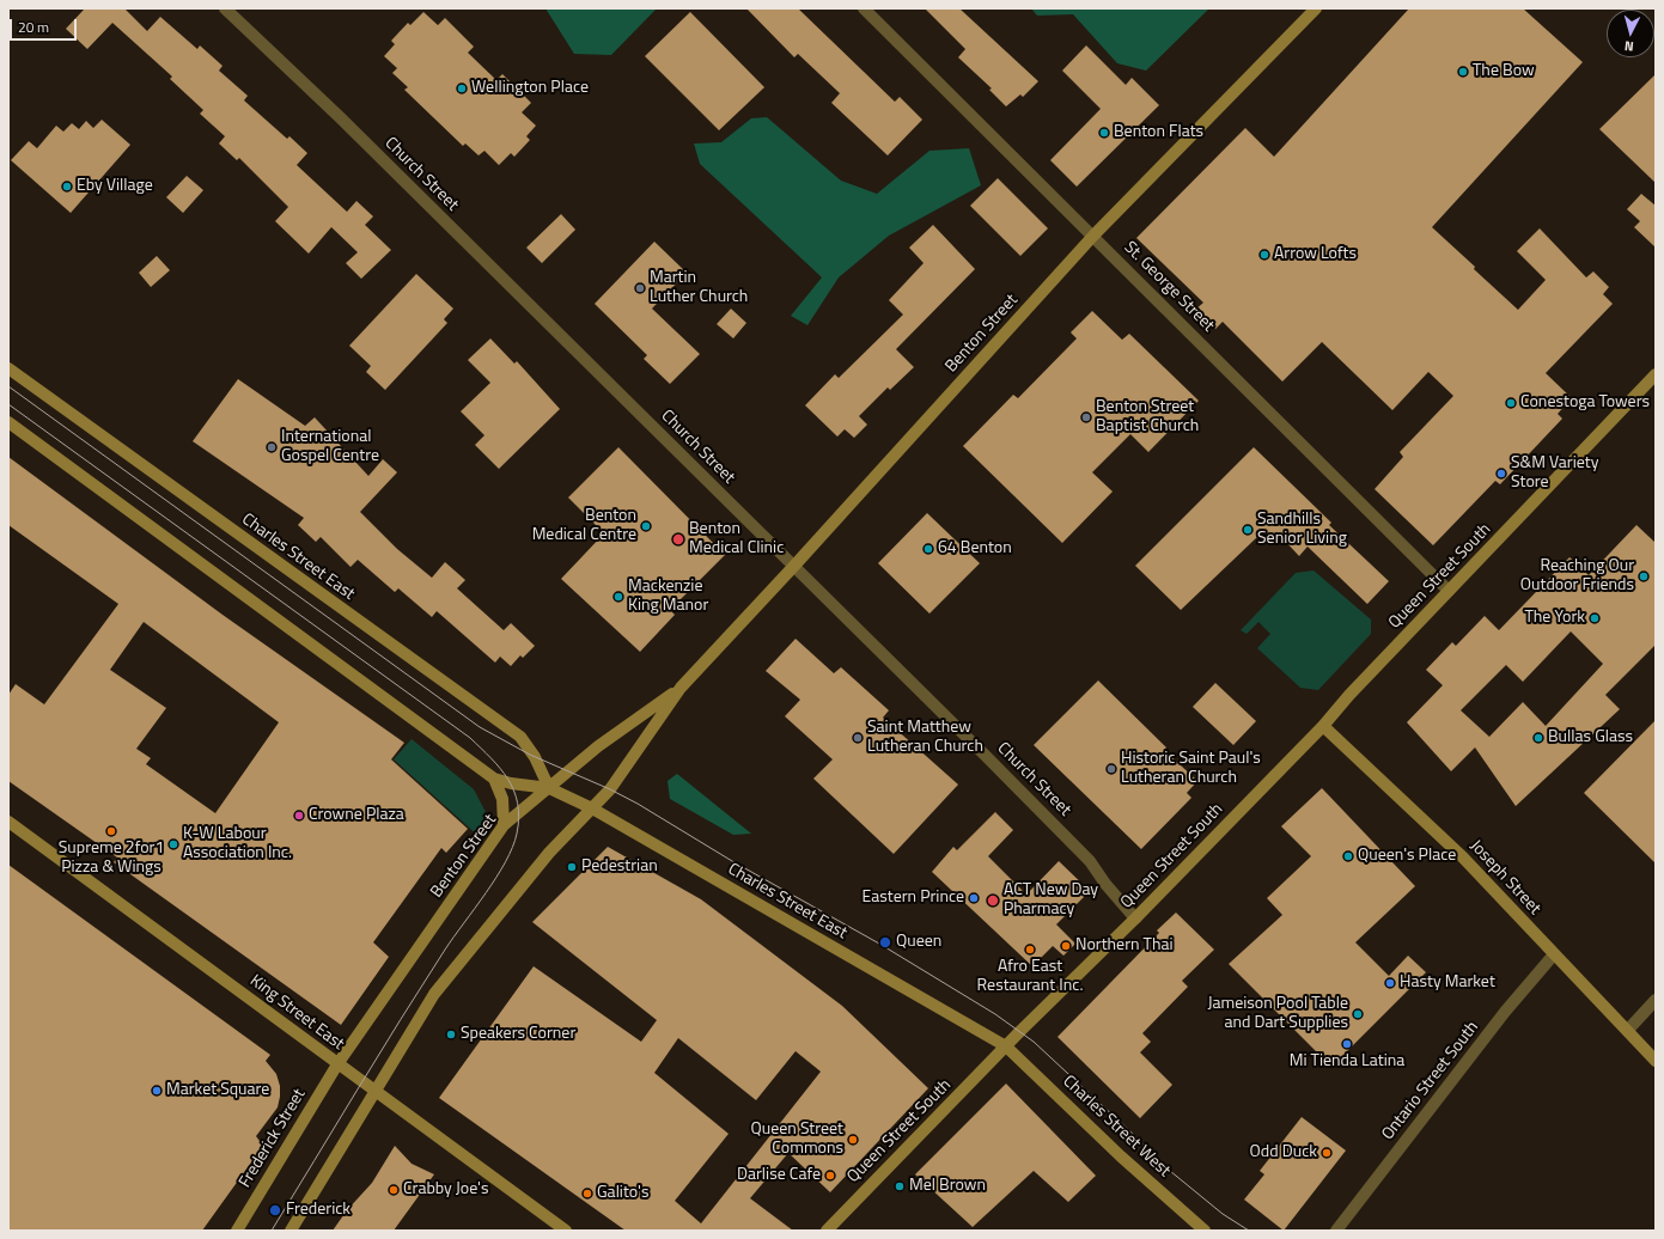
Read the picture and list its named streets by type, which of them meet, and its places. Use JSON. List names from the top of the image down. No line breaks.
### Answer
{"streets":{"main road":["Benton Street","Charles Street East","Queen Street South","Joseph Street","King Street East","Charles Street West","Frederick Street"],"street":["Church Street","St. George Street","Ontario Street South"]},"crossings":[["Church Street","Benton Street"],["Church Street","Queen Street South"],["St. George Street","Benton Street"],["St. George Street","Queen Street South"],["Benton Street","Charles Street East"],["Benton Street","King Street East"],["Benton Street","Frederick Street"],["Charles Street East","Queen Street South"],["Charles Street East","Charles Street West"],["Queen Street South","Joseph Street"],["Queen Street South","Charles Street West"],["Joseph Street","Ontario Street South"],["King Street East","Frederick Street"]],"places":["The Bow","Wellington Place","Benton Flats","Eby Village","Arrow Lofts","Martin Luther Church","Conestoga Towers","Benton Street Baptist Church","International Gospel Centre","S&M Variety Store","Benton Medical Centre","Sandhills Senior Living","Benton Medical Clinic","64 Benton","Reaching Our Outdoor Friends","Mackenzie King Manor","The York","Saint Matthew Lutheran Church","Bullas Glass","Historic Saint Paul's Lutheran Church","Crowne Plaza","Supreme 2for1 Pizza & Wings","K-W Labour Association Inc.","Queen's Place","Pedestrian","Eastern Prince","ACT New Day Pharmacy","Queen","Northern Thai","Afro East Restaurant Inc.","Hasty Market","Jameison Pool Table and Dart Supplies","Speakers Corner","Mi Tienda Latina","Market Square","Queen Street Commons","Odd Duck","Darlise Cafe","Mel Brown","Crabby Joe's","Galito's","Frederick"],"scale_bar":"20 m","north":"bottom"}
